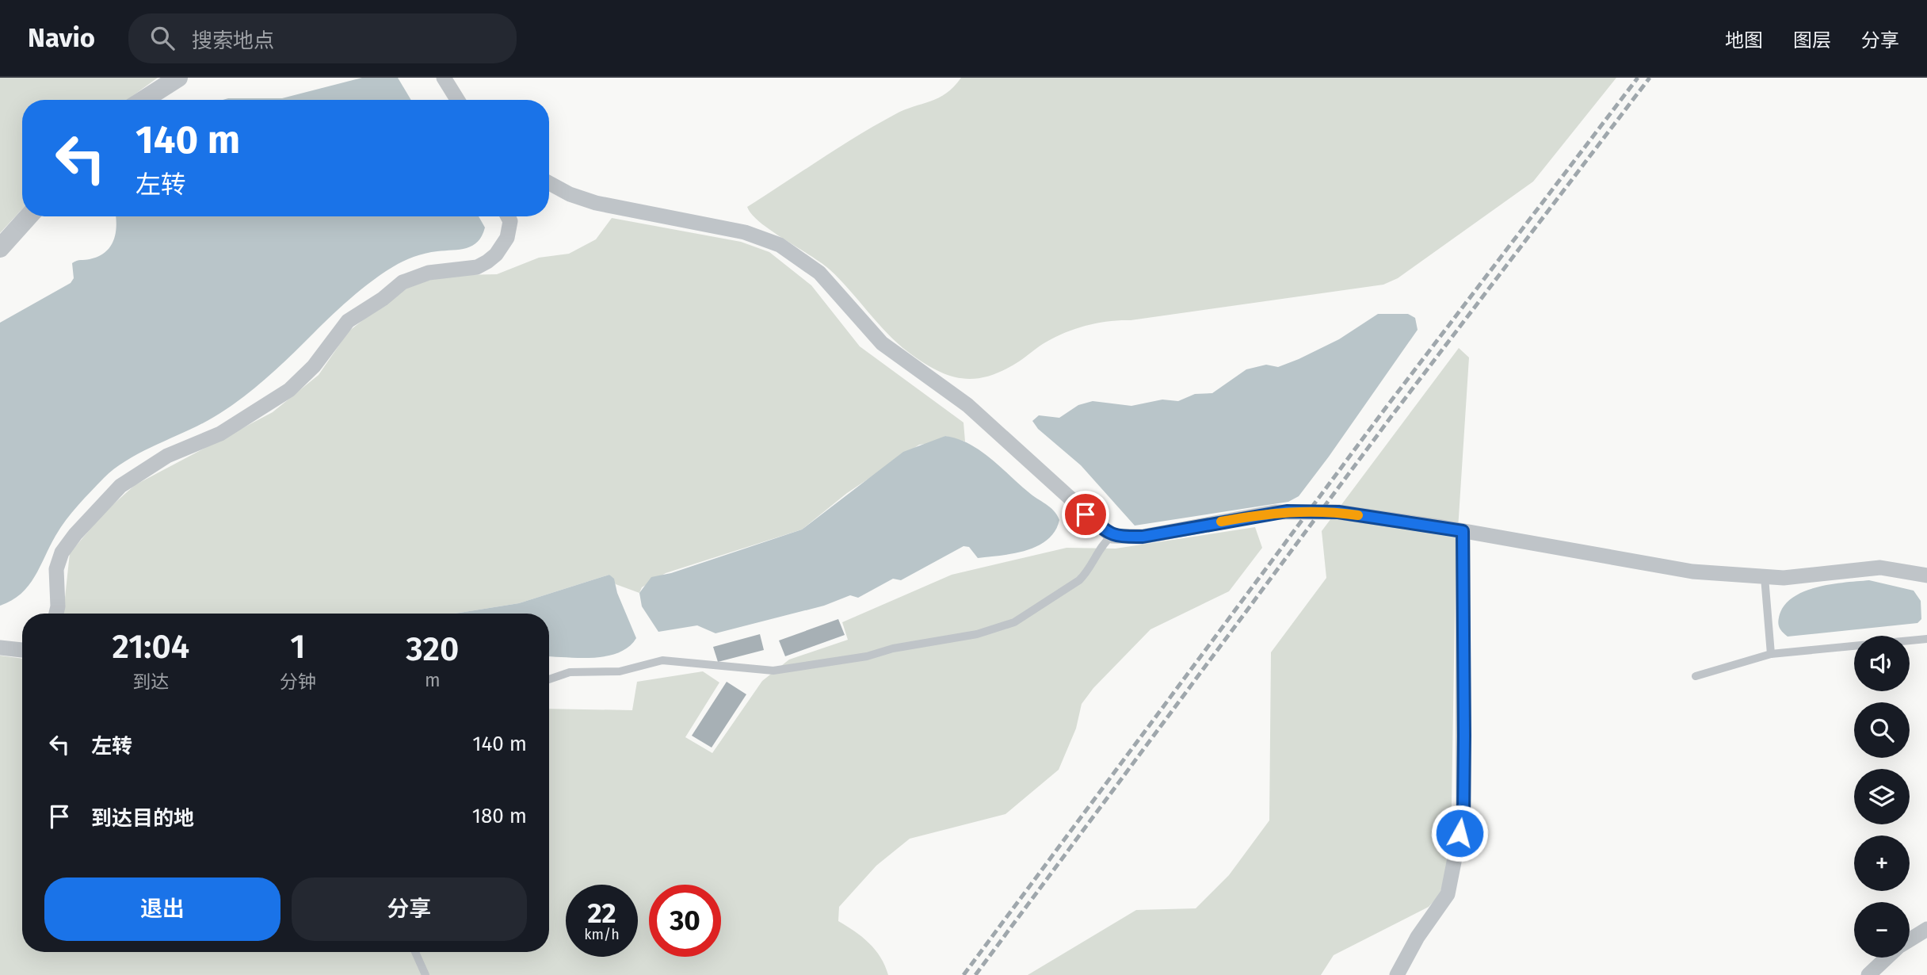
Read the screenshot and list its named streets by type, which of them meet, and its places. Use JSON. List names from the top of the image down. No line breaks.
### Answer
{"page":{"header":"Navio","search":"搜索地点","nav":["地图","图层","分享"],"turn":["140 m","左转"],"eta":["21:04","到达","1","分钟","320","m"],"map_buttons":["+","−"],"list":[{"name":"左转","value":"140 m"},{"name":"到达目的地","value":"180 m"}],"buttons":["退出","分享"],"speed":"22 km/h","limit":"30"}}
